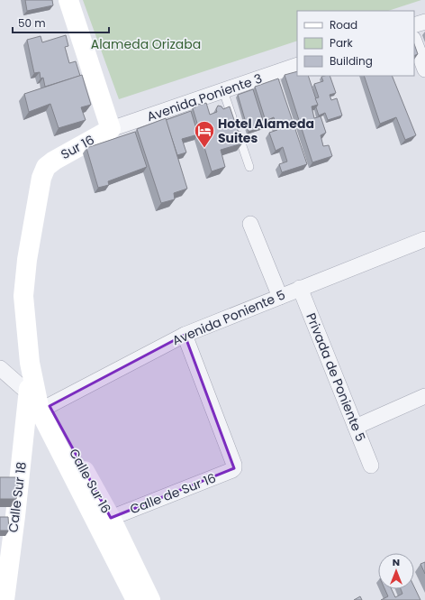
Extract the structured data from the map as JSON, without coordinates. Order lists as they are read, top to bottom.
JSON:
{
  "streets": {
    "main road": ["Sur 16", "Calle Sur 16", "Calle Sur 18"],
    "street": [
      "Avenida Poniente 3",
      "Avenida Poniente 5",
      "Privada de Poniente 5",
      "Calle de Sur 16"
    ]
  },
  "crossings": [
    ["Avenida Poniente 3", "Sur 16"],
    ["Sur 16", "Calle Sur 16"],
    ["Avenida Poniente 5", "Privada de Poniente 5"],
    ["Avenida Poniente 5", "Calle Sur 16"],
    ["Avenida Poniente 5", "Calle de Sur 16"],
    ["Calle Sur 16", "Calle de Sur 16"],
    ["Calle Sur 16", "Calle Sur 18"]
  ],
  "parks": ["Alameda Orizaba"],
  "places": {
    "hotel": ["Hotel Alameda Suites"]
  },
  "legend": ["Road", "Park", "Building"],
  "scale_bar": "50 m",
  "north": "top"
}
